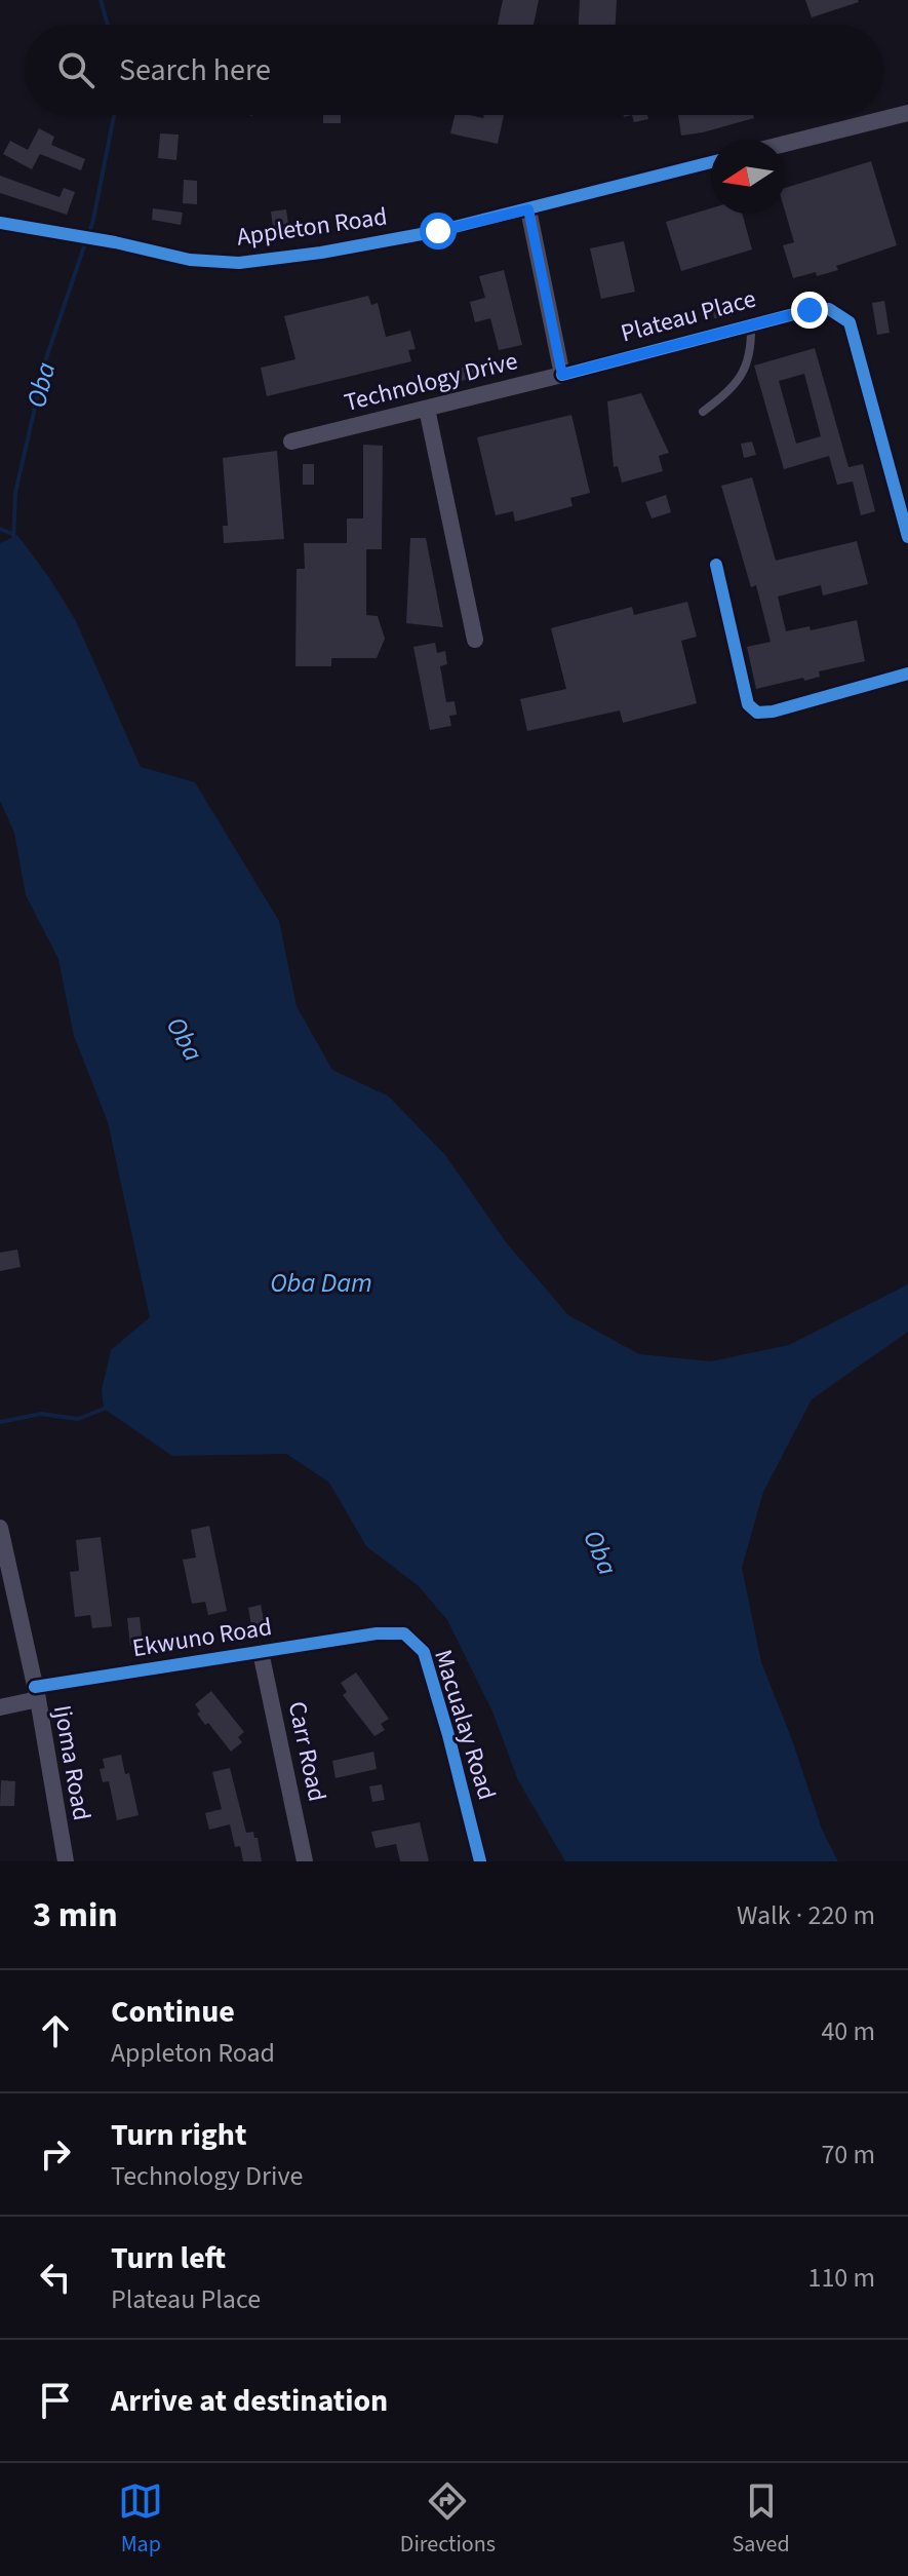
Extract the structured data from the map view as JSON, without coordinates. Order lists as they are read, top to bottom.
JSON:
{
  "streets": {
    "street": [
      "Appleton Road",
      "Plateau Place",
      "Technology Drive",
      "Ekwuno Road",
      "Macualay Road",
      "Carr Road",
      "Ijoma Road"
    ]
  },
  "crossings": [
    ["Plateau Place", "Technology Drive"],
    ["Ekwuno Road", "Macualay Road"],
    ["Ekwuno Road", "Carr Road"],
    ["Ekwuno Road", "Ijoma Road"]
  ],
  "water": ["Oba", "Oba Dam"],
  "north": "left",
  "page": {
    "search": "Search here",
    "heading": ["3 min", "Walk · 220 m"],
    "list": [
      ["Continue", "Appleton Road", "40 m"],
      ["Turn right", "Technology Drive", "70 m"],
      ["Turn left", "Plateau Place", "110 m"],
      "Arrive at destination"
    ],
    "nav": ["Map", "Directions", "Saved"]
  }
}
